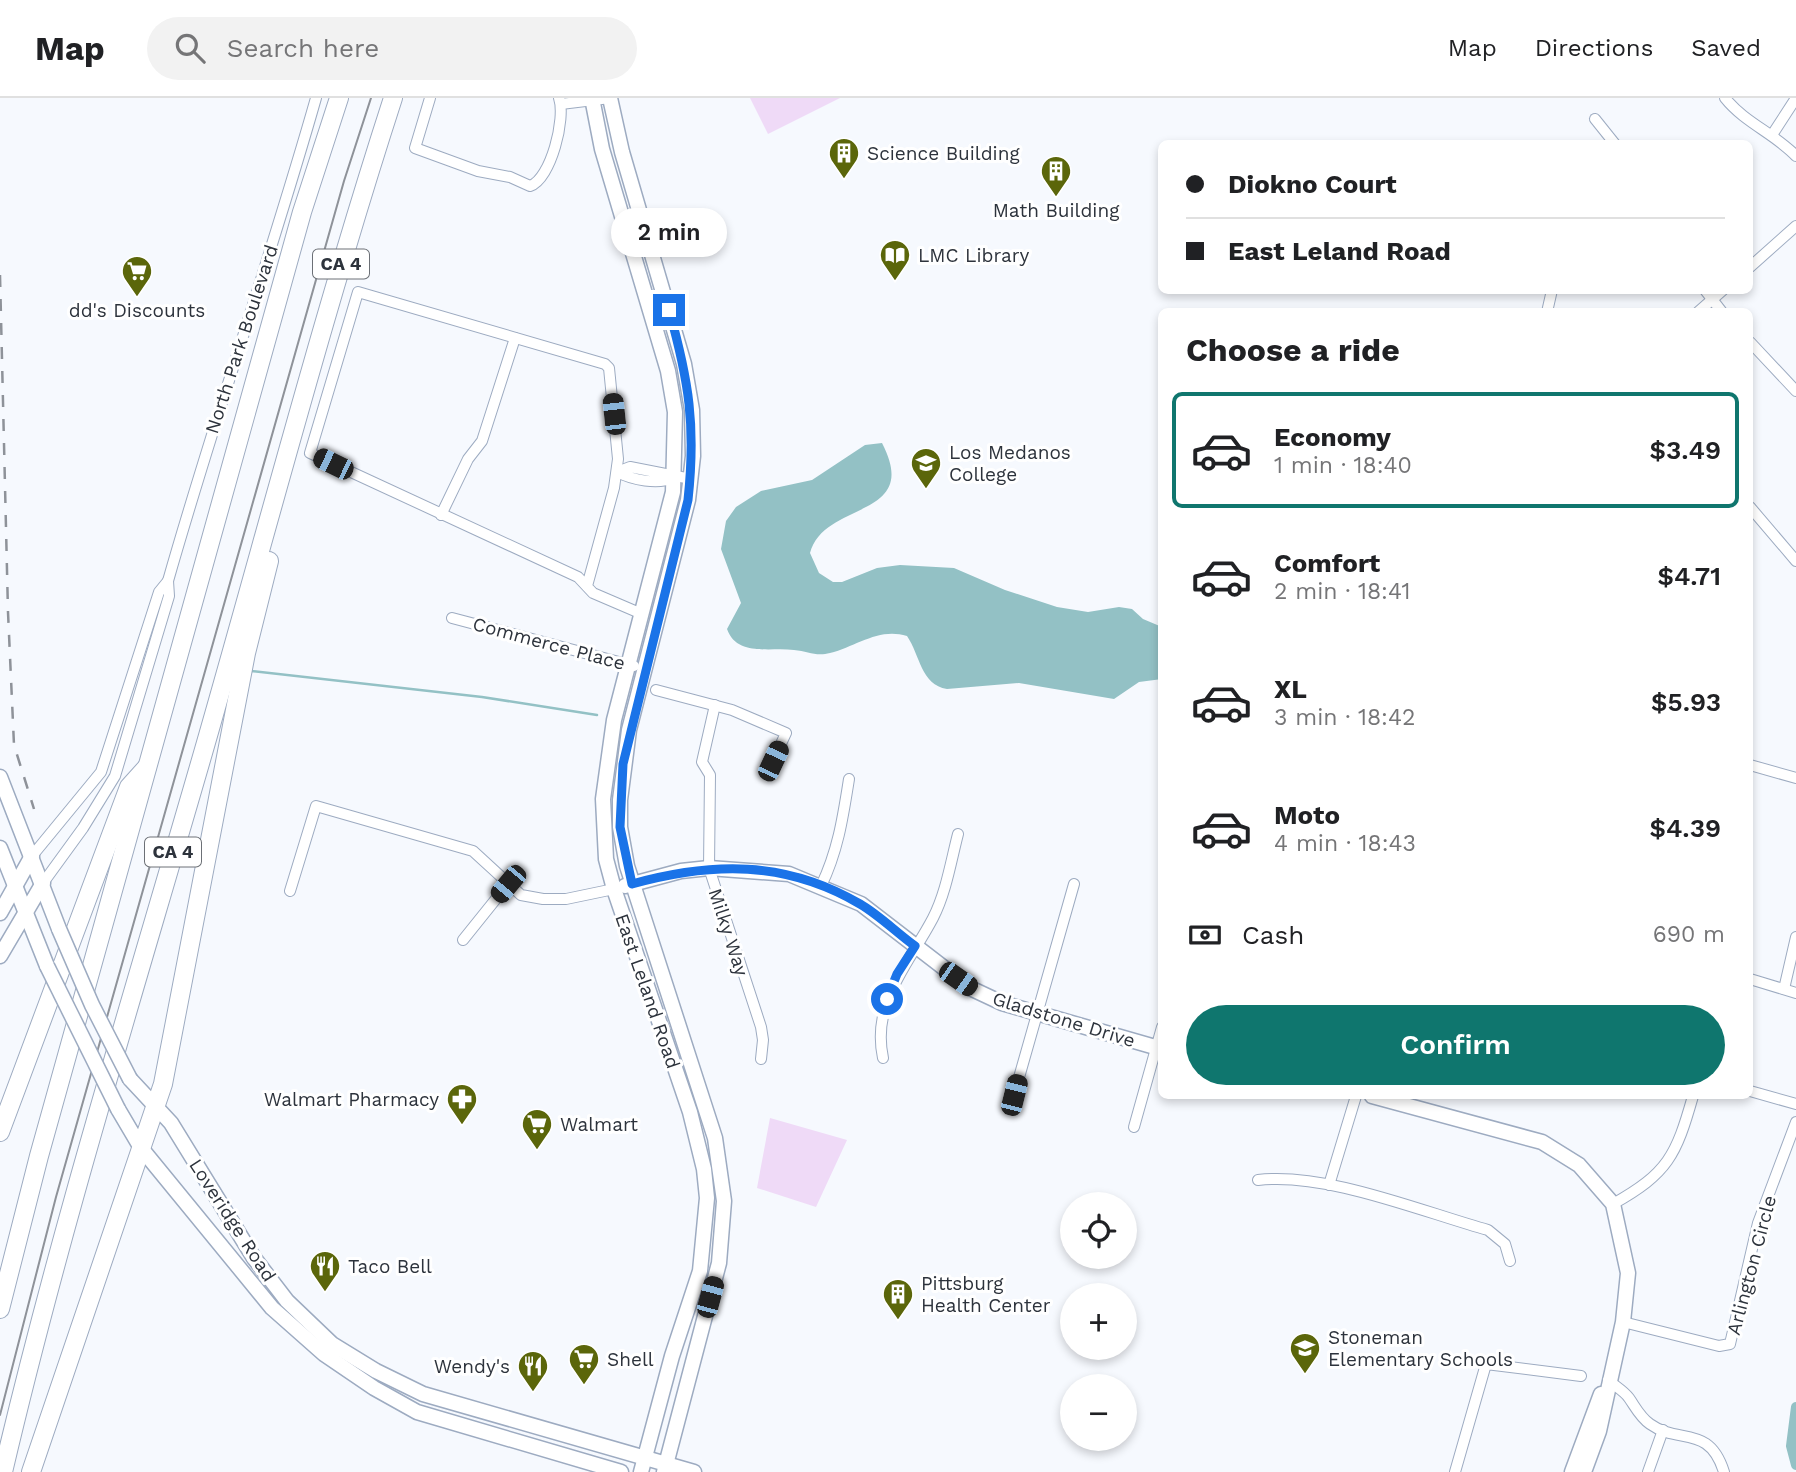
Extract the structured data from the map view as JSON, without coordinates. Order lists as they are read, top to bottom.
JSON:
{
  "streets": {
    "highway": ["CA 4"],
    "main road": ["East Leland Road", "Gladstone Drive", "Loveridge Road"],
    "street": [
      "North Park Boulevard",
      "Commerce Place",
      "Milky Way",
      "Arlington Circle"
    ]
  },
  "crossings": [
    ["North Park Boulevard", "Loveridge Road"],
    ["Commerce Place", "East Leland Road"],
    ["Milky Way", "Gladstone Drive"],
    ["East Leland Road", "Gladstone Drive"],
    ["East Leland Road", "Loveridge Road"]
  ],
  "places": {
    "building": ["Science Building", "Math Building", "Pittsburg Health Center"],
    "library": ["LMC Library"],
    "supermarket": ["dd's Discounts", "Walmart", "Shell"],
    "school or university": ["Los Medanos College", "Stoneman Elementary Schools"],
    "pharmacy": ["Walmart Pharmacy"],
    "restaurant": ["Taco Bell", "Wendy's"]
  },
  "page": {
    "header": "Map",
    "search": "Search here",
    "nav": ["Map", "Directions", "Saved"],
    "banner": ["Diokno Court", "East Leland Road"],
    "bubble": "2 min",
    "heading": "Choose a ride",
    "list": [
      {
        "name": "Economy",
        "note": "1 min · 18:40",
        "value": "$3.49"
      },
      {
        "name": "Comfort",
        "note": "2 min · 18:41",
        "value": "$4.71"
      },
      {
        "name": "XL",
        "note": "3 min · 18:42",
        "value": "$5.93"
      },
      {
        "name": "Moto",
        "note": "4 min · 18:43",
        "value": "$4.39"
      }
    ],
    "pay": ["Cash", "690 m"],
    "buttons": "Confirm",
    "map_buttons": ["+", "−"]
  }
}
